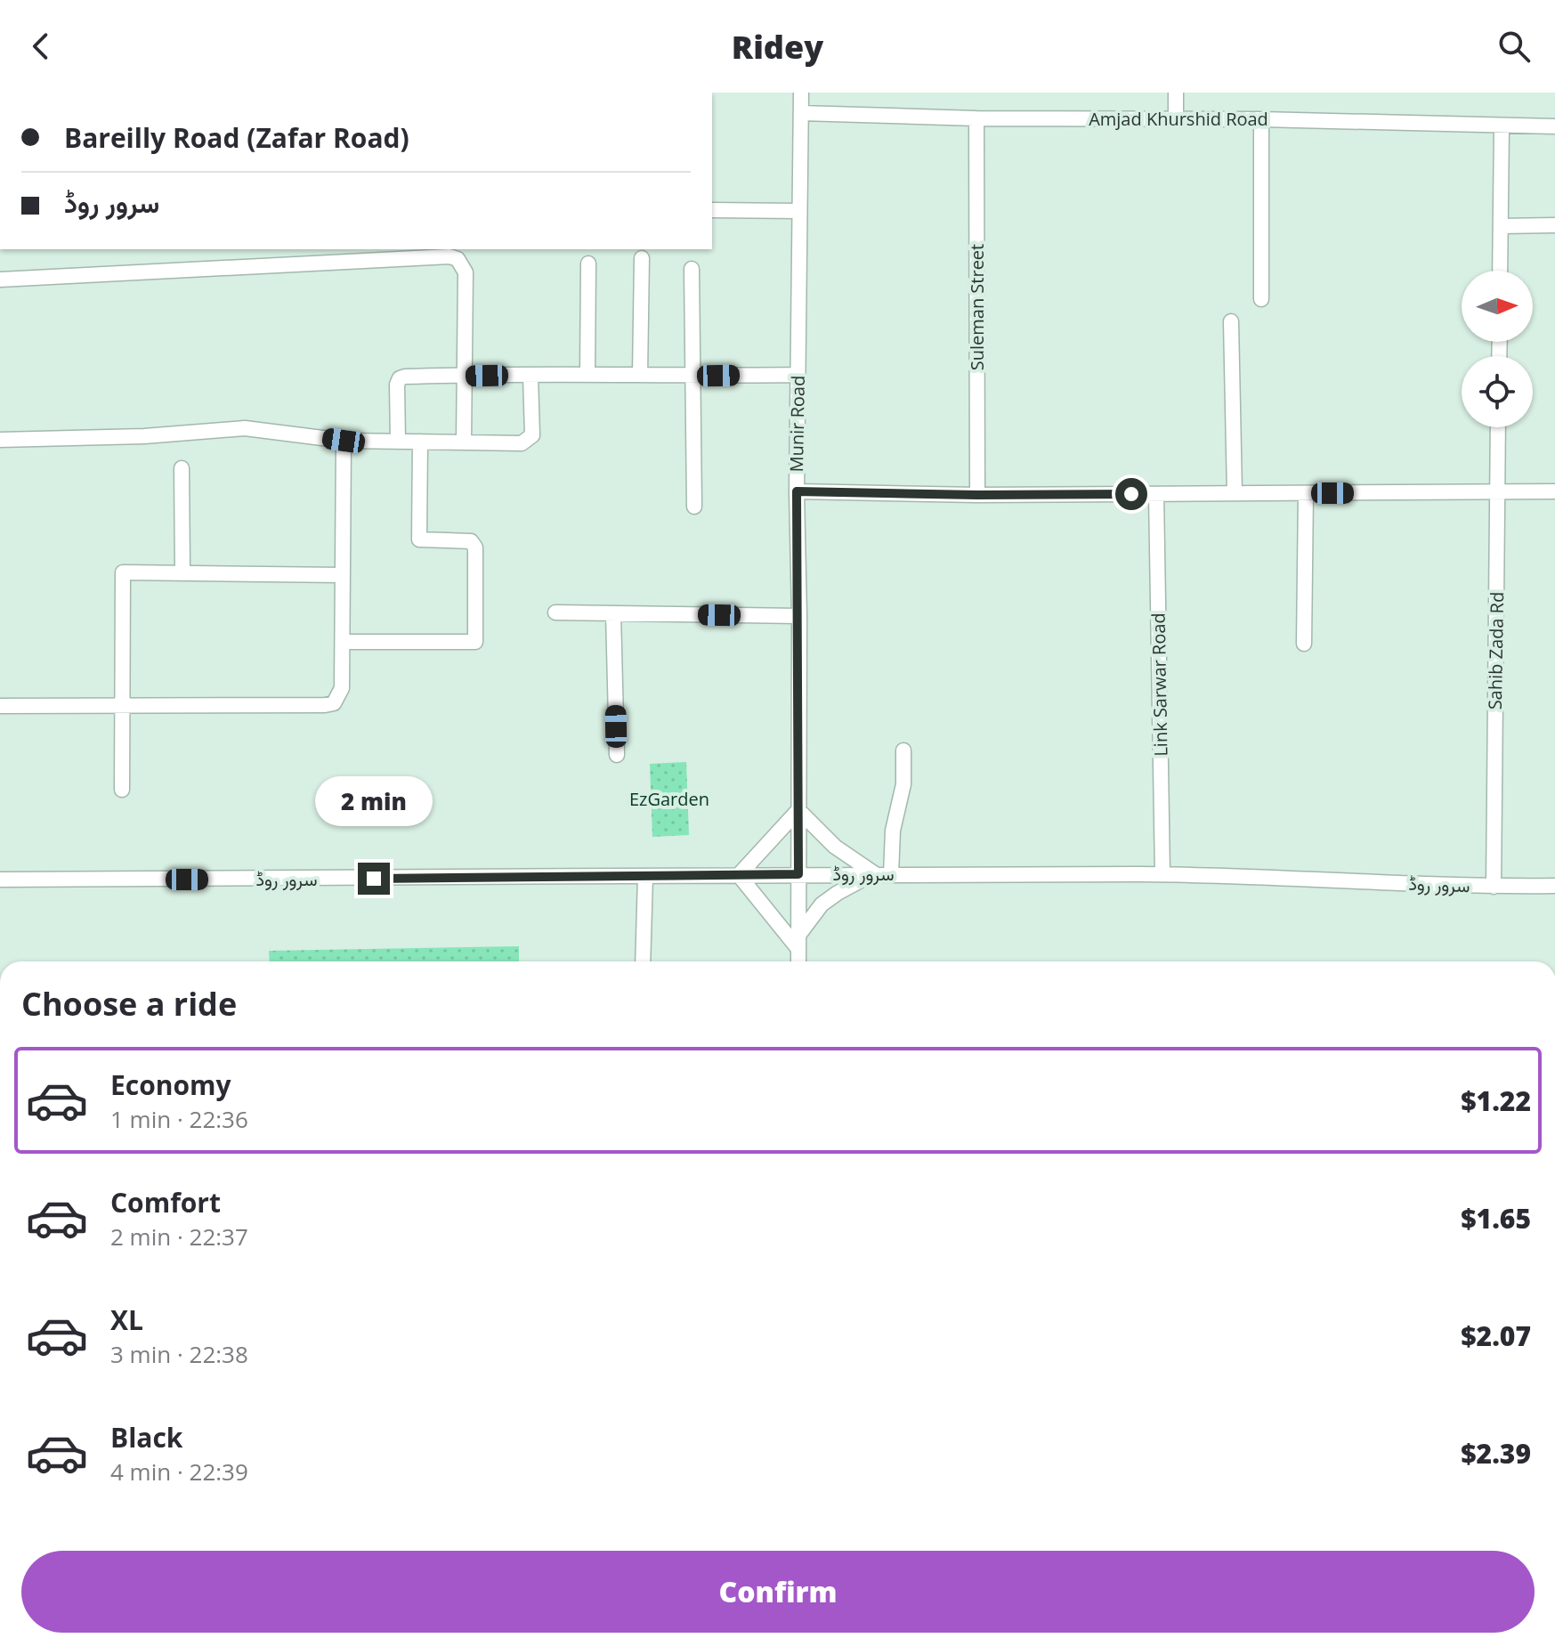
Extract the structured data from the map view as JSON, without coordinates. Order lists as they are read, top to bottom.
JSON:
{
  "streets": {
    "street": [
      "Amjad Khurshid Road",
      "Suleman Street",
      "Munir Road",
      "Sahib Zada Rd",
      "Link Sarwar Road",
      "سرور روڈ"
    ]
  },
  "crossings": [
    ["Amjad Khurshid Road", "Suleman Street"],
    ["Amjad Khurshid Road", "Munir Road"],
    ["Munir Road", "سرور روڈ"],
    ["Sahib Zada Rd", "سرور روڈ"],
    ["Link Sarwar Road", "سرور روڈ"]
  ],
  "parks": ["EzGarden"],
  "north": "right",
  "page": {
    "header": "Ridey",
    "banner": ["Bareilly Road (Zafar Road)", "سرور روڈ"],
    "bubble": "2 min",
    "heading": "Choose a ride",
    "list": [
      {
        "name": "Economy",
        "note": "1 min · 22:36",
        "value": "$1.22"
      },
      {
        "name": "Comfort",
        "note": "2 min · 22:37",
        "value": "$1.65"
      },
      {
        "name": "XL",
        "note": "3 min · 22:38",
        "value": "$2.07"
      },
      {
        "name": "Black",
        "note": "4 min · 22:39",
        "value": "$2.39"
      }
    ],
    "buttons": "Confirm"
  }
}
